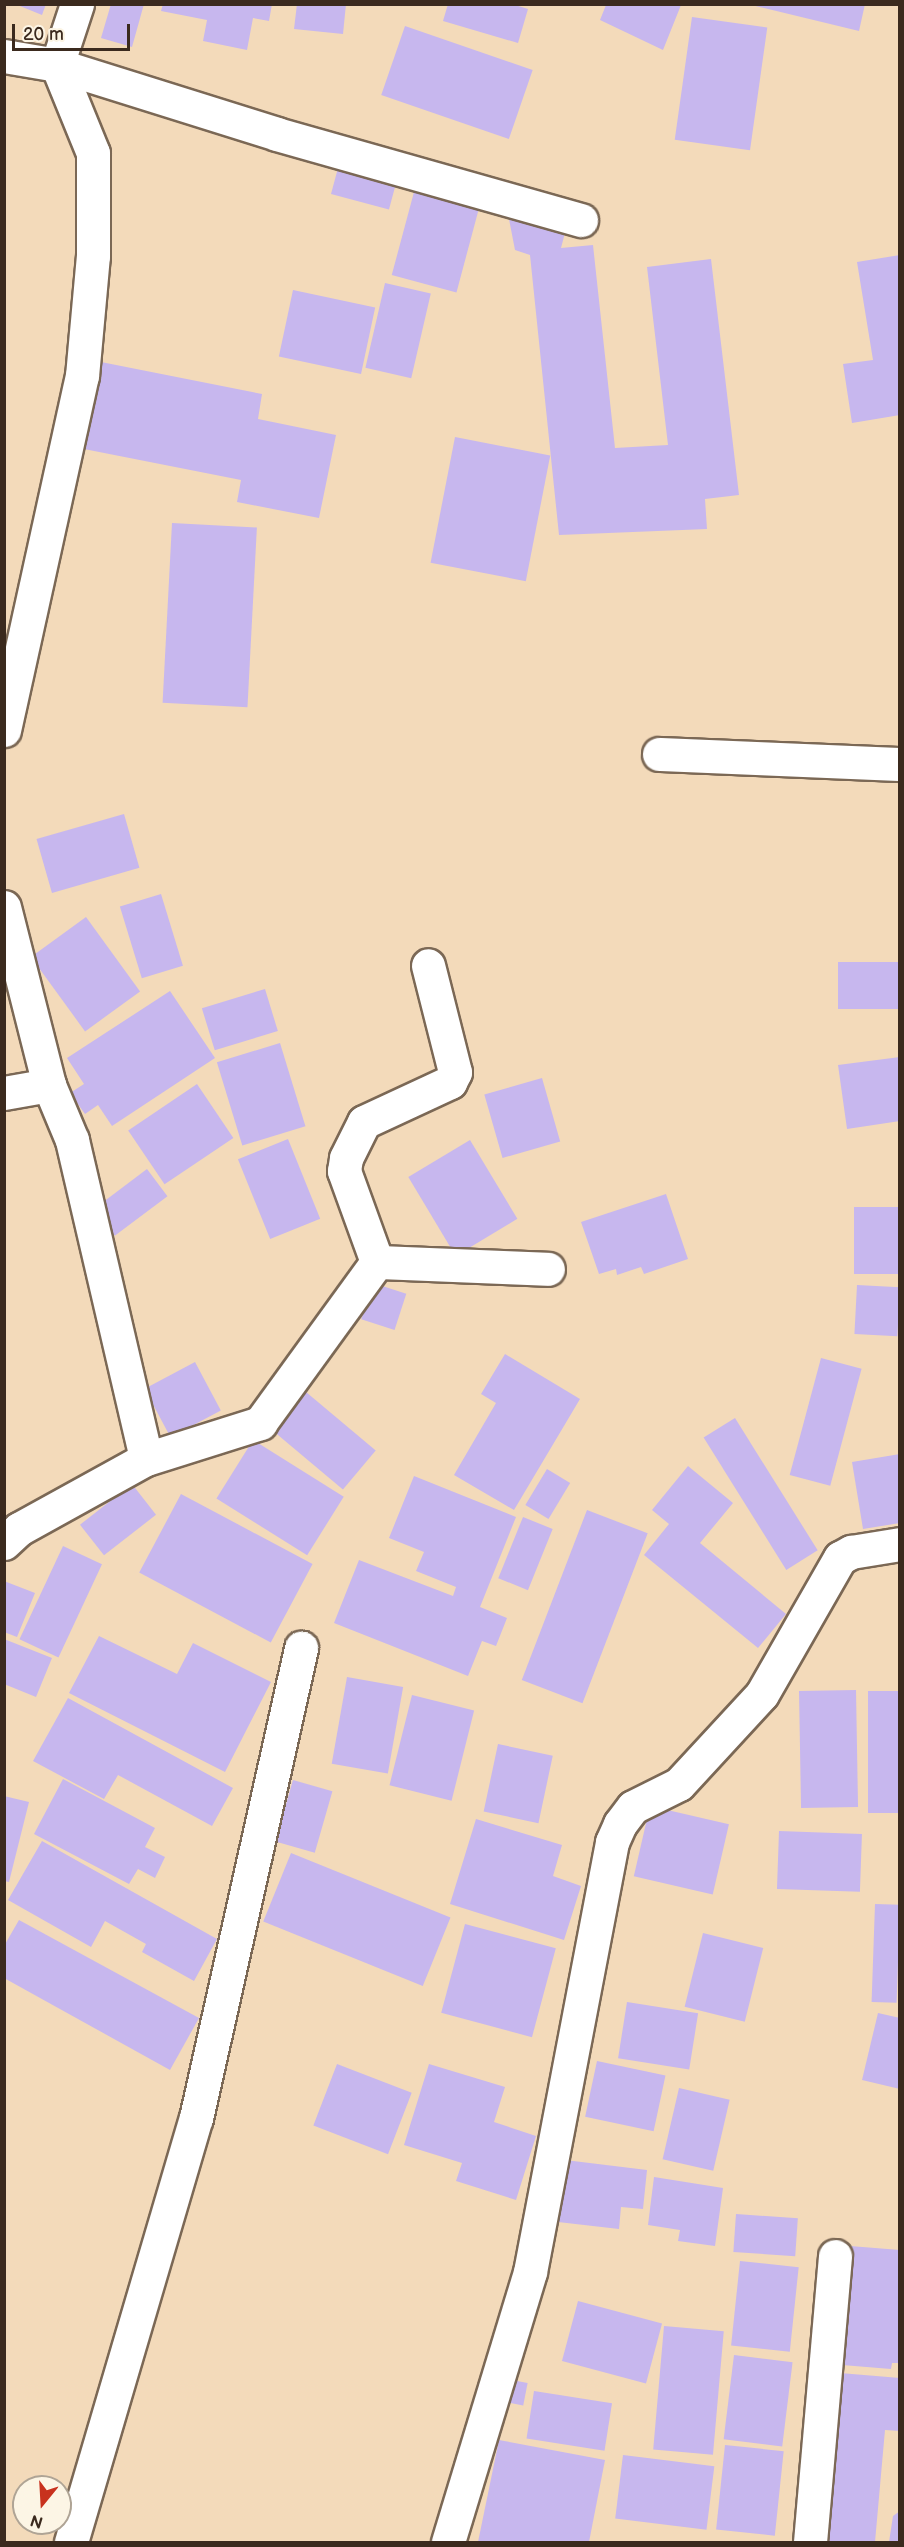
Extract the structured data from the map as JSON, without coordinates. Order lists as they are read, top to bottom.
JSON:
{
  "scale_bar": "20 m",
  "north": "bottom"
}
